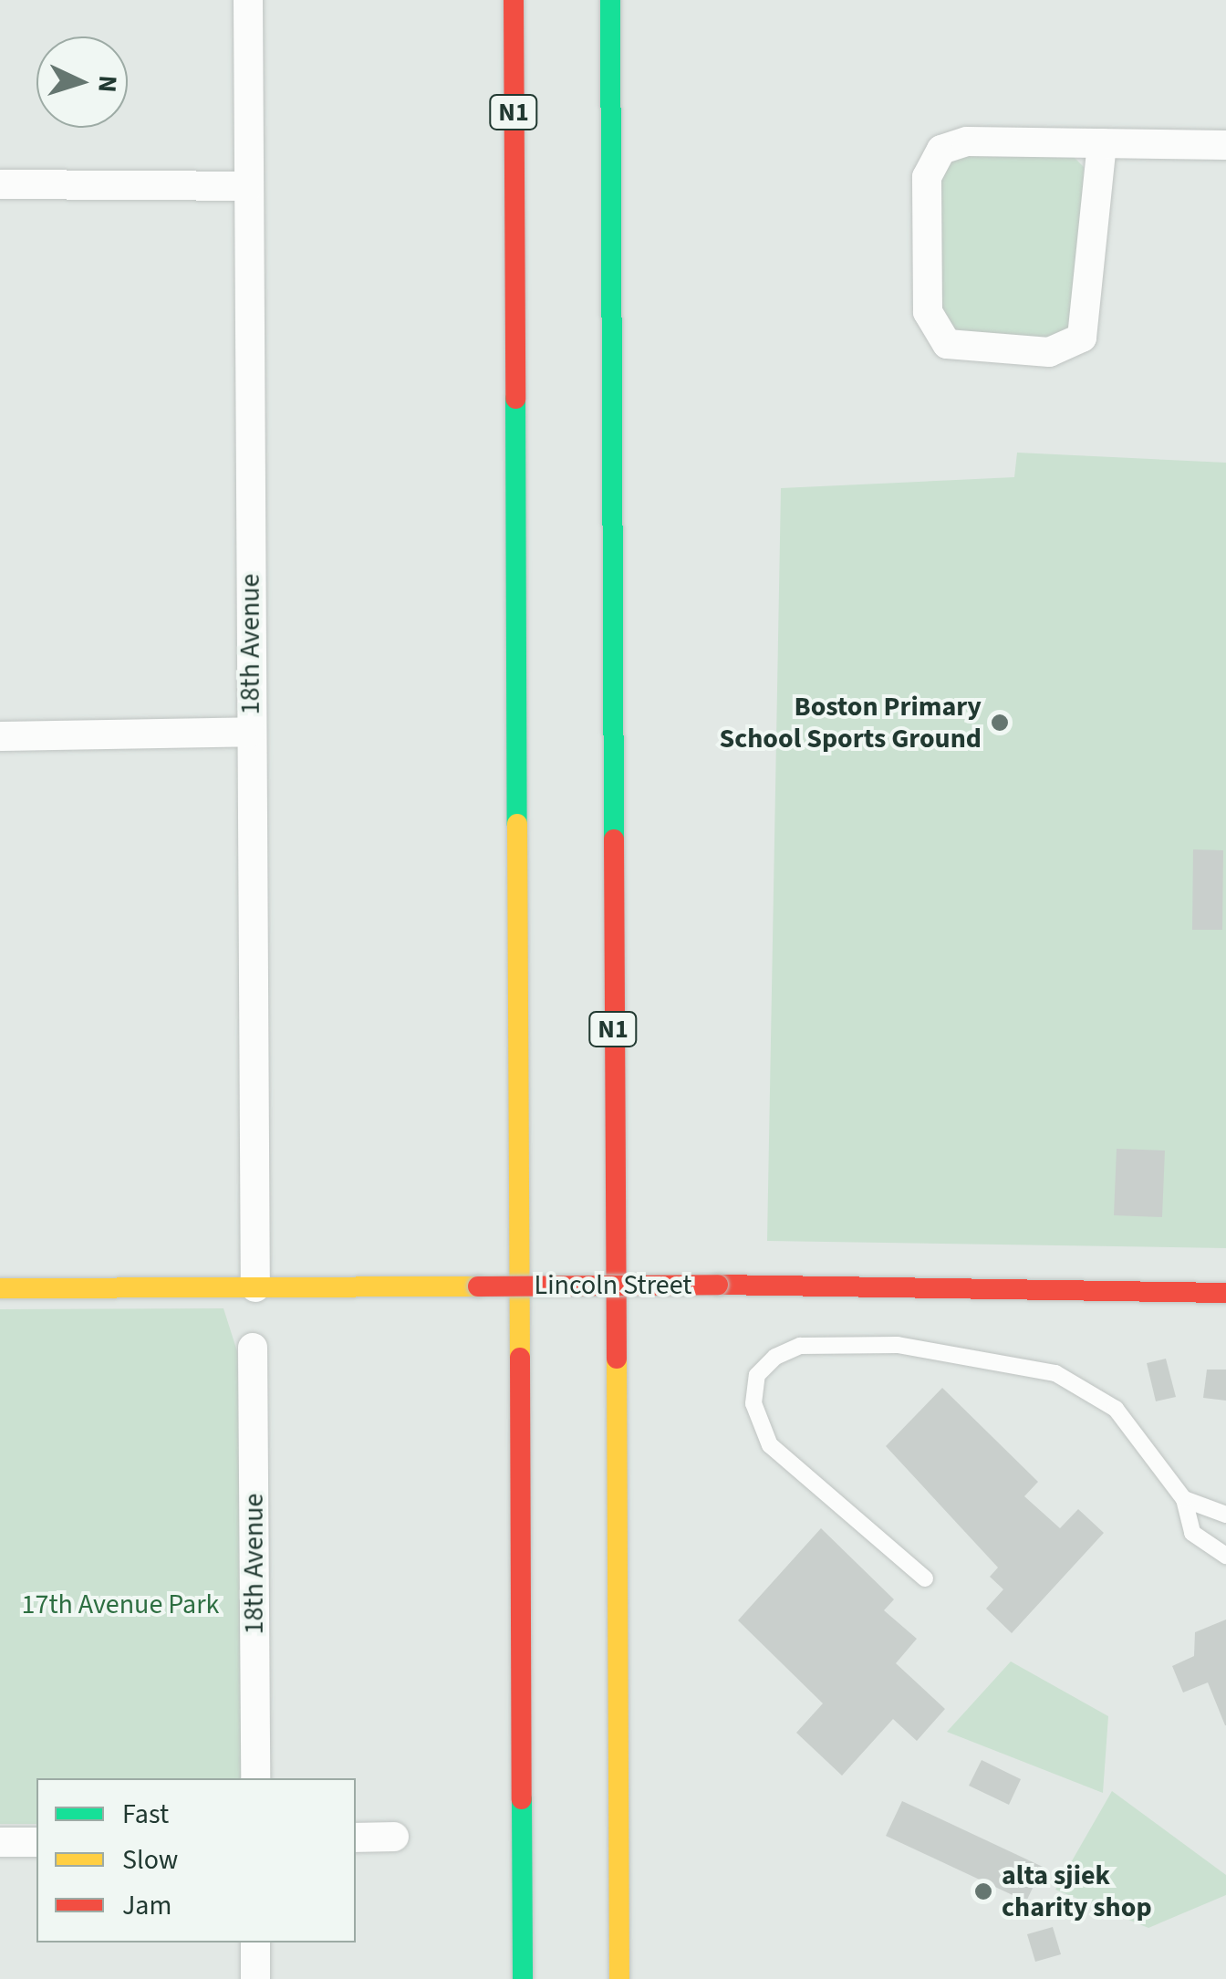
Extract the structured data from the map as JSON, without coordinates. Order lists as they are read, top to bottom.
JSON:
{
  "streets": {
    "main road": ["N1", "Lincoln Street"],
    "street": ["18th Avenue"]
  },
  "crossings": [
    ["18th Avenue", "Lincoln Street"]
  ],
  "parks": ["17th Avenue Park"],
  "places": ["Boston Primary School Sports Ground", "alta sjiek charity shop"],
  "legend": ["Fast", "Slow", "Jam"],
  "north": "right"
}
